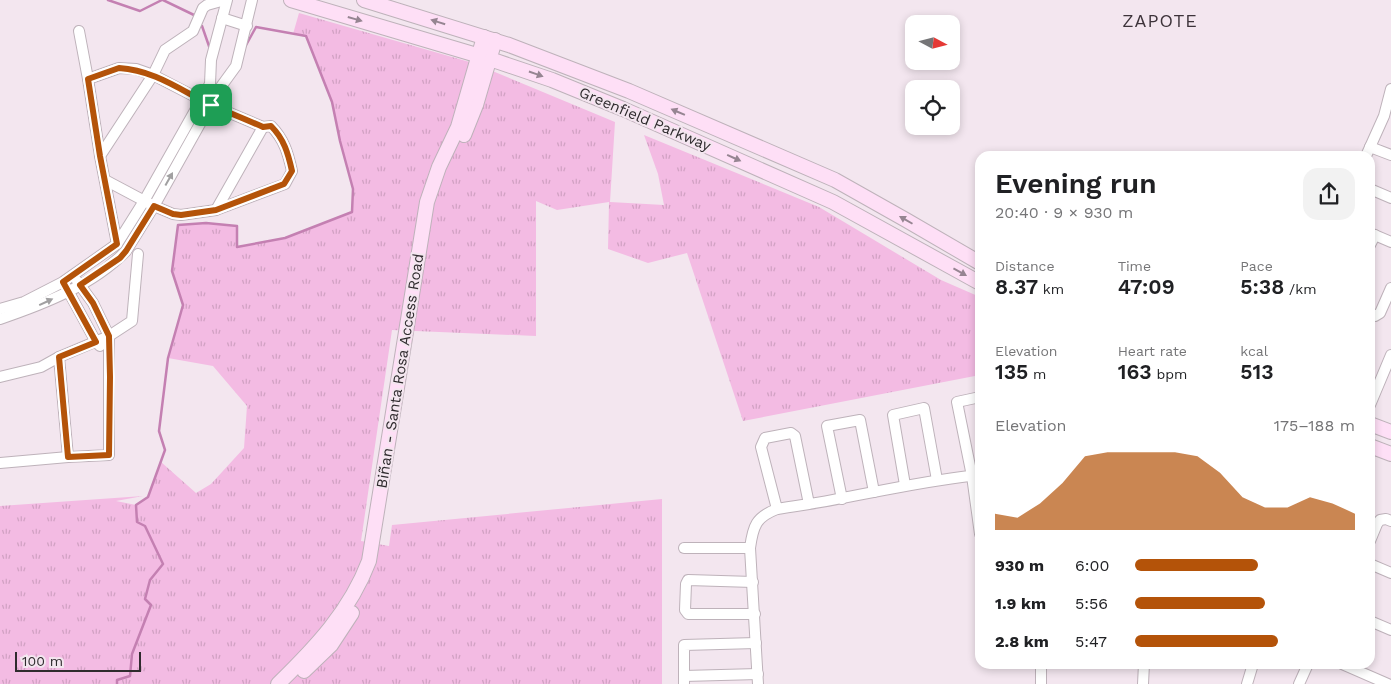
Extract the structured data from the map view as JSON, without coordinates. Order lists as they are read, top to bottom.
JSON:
{
  "streets": {
    "main road": ["Greenfield Parkway", "Biñan - Santa Rosa Access Road"]
  },
  "crossings": [
    ["Greenfield Parkway", "Biñan - Santa Rosa Access Road"]
  ],
  "districts": ["ZAPOTE"],
  "scale_bar": "100 m",
  "north": "right",
  "page": {
    "heading": ["Evening run", "20:40 · 9 × 930 m"],
    "stats": [
      ["Distance", "8.37 km"],
      ["Time", "47:09"],
      ["Pace", "5:38 /km"],
      ["Elevation", "135 m"],
      ["Heart rate", "163 bpm"],
      ["kcal", "513"]
    ],
    "chart": ["Elevation", "175–188 m"],
    "list": [
      {
        "name": "930 m",
        "note": "6:00"
      },
      {
        "name": "1.9 km",
        "note": "5:56"
      },
      {
        "name": "2.8 km",
        "note": "5:47"
      }
    ],
    "scale": "100 m"
  }
}
